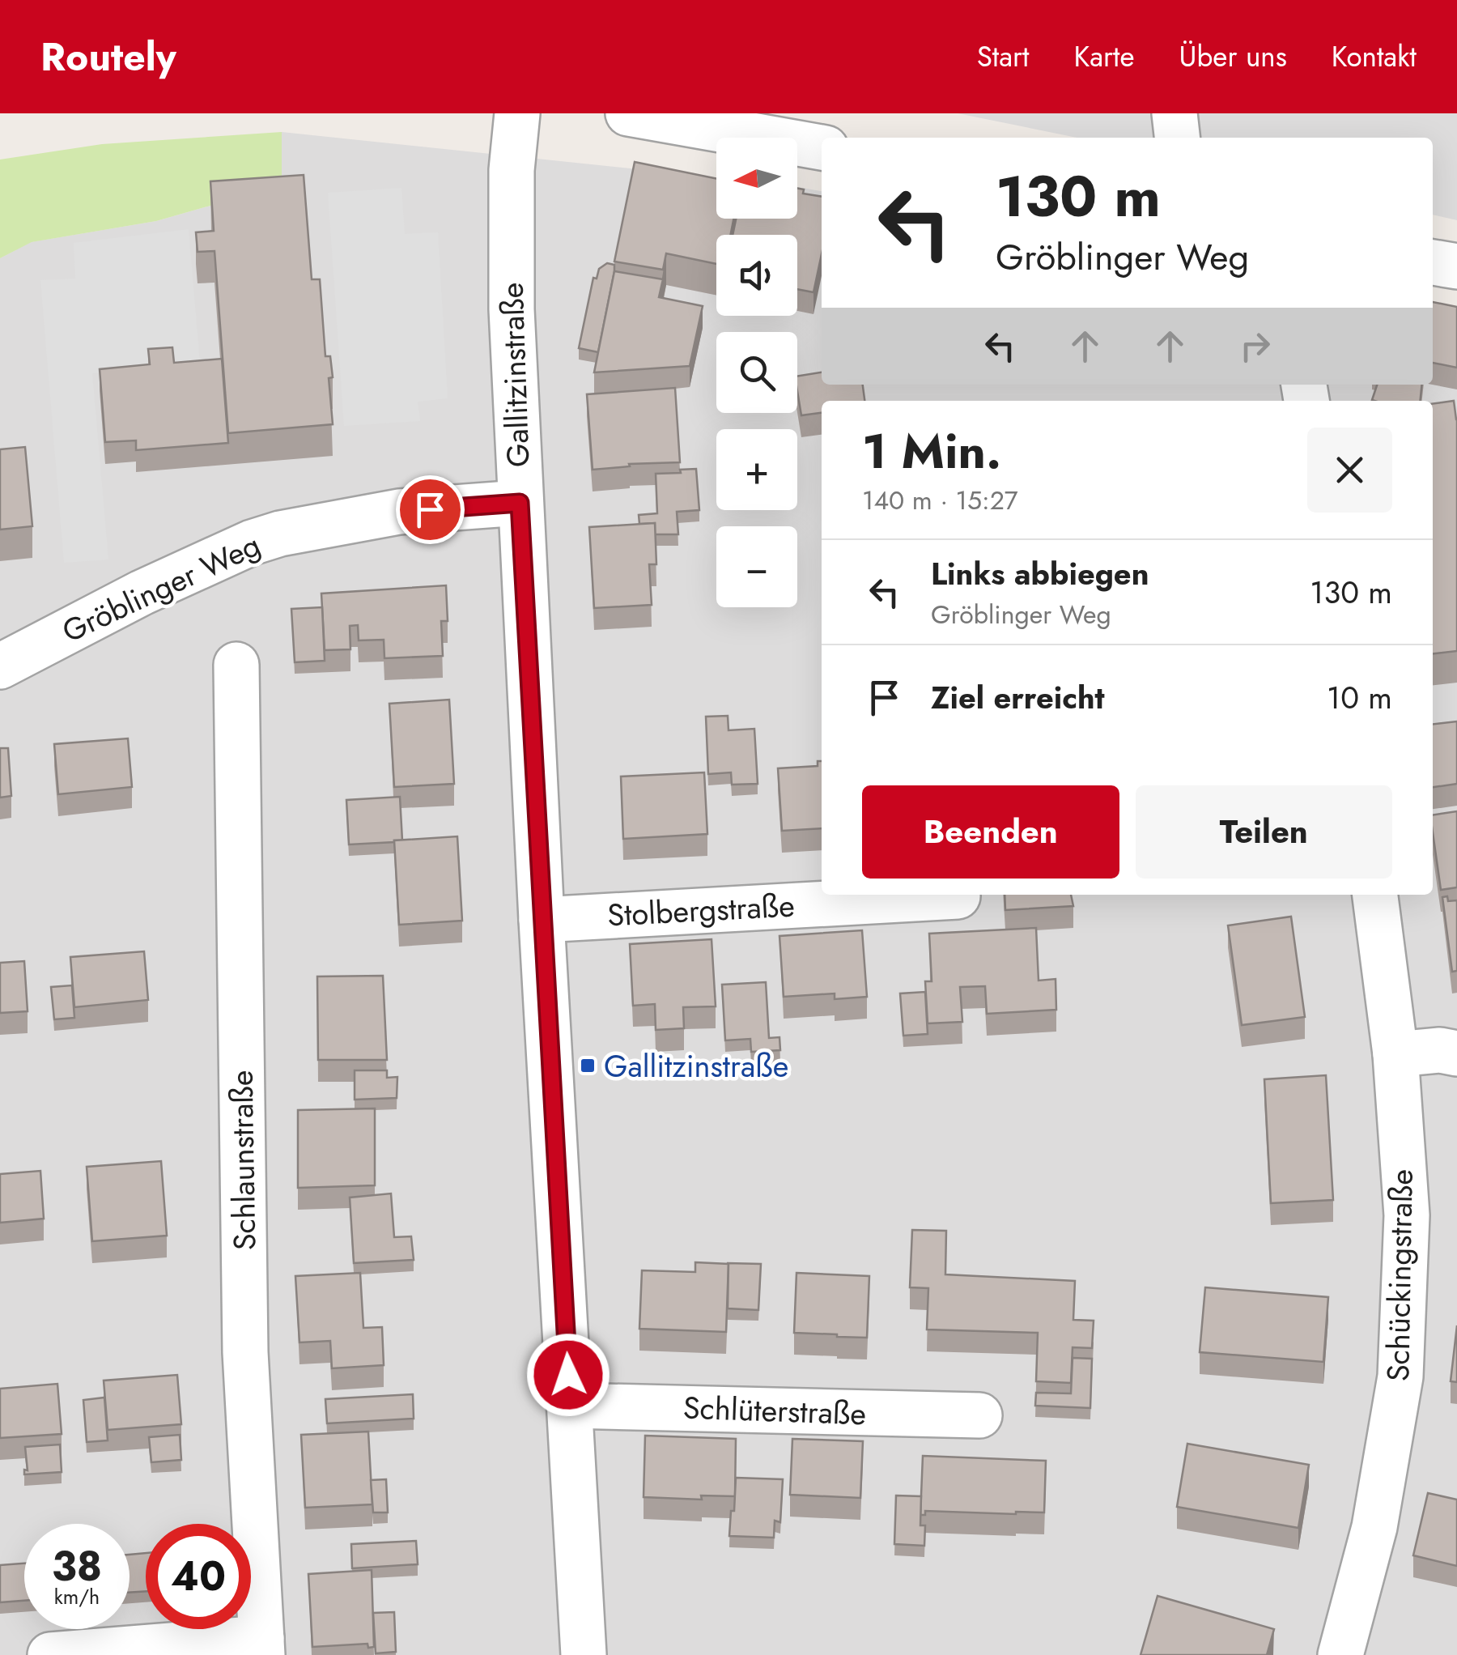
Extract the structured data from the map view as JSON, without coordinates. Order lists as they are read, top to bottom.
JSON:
{
  "streets": {
    "street": [
      "Gallitzinstraße",
      "Gröblinger Weg",
      "Stolbergstraße",
      "Schlaunstraße",
      "Schückingstraße",
      "Schlüterstraße"
    ]
  },
  "crossings": [
    ["Gallitzinstraße", "Gröblinger Weg"],
    ["Gallitzinstraße", "Stolbergstraße"],
    ["Gallitzinstraße", "Schlüterstraße"]
  ],
  "places": {
    "transit": ["Gallitzinstraße"]
  },
  "north": "left",
  "page": {
    "header": "Routely",
    "nav": [
      "Start",
      "Karte",
      "Über uns",
      "Kontakt"
    ],
    "map_buttons": ["+", "−"],
    "turn": ["130 m", "Gröblinger Weg"],
    "heading": ["1 Min.", "140 m · 15:27"],
    "list": [
      {
        "name": "Links abbiegen",
        "note": "Gröblinger Weg",
        "value": "130 m"
      },
      {
        "name": "Ziel erreicht",
        "value": "10 m"
      }
    ],
    "buttons": ["Beenden", "Teilen"],
    "speed": "38 km/h",
    "limit": "40"
  }
}
